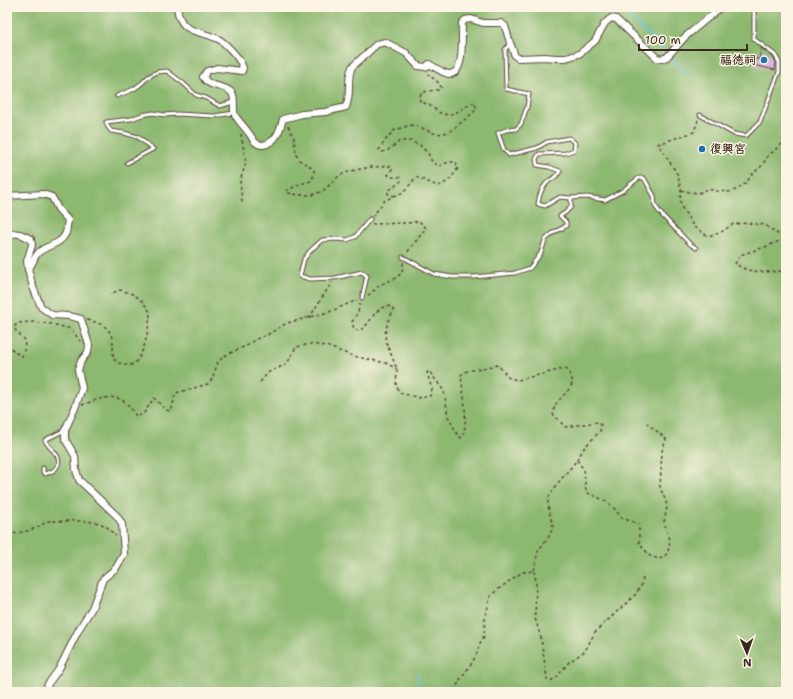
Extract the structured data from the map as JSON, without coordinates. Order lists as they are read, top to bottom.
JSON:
{
  "places": ["福德祠", "復興宮"],
  "scale_bar": "100 m",
  "north": "bottom"
}
